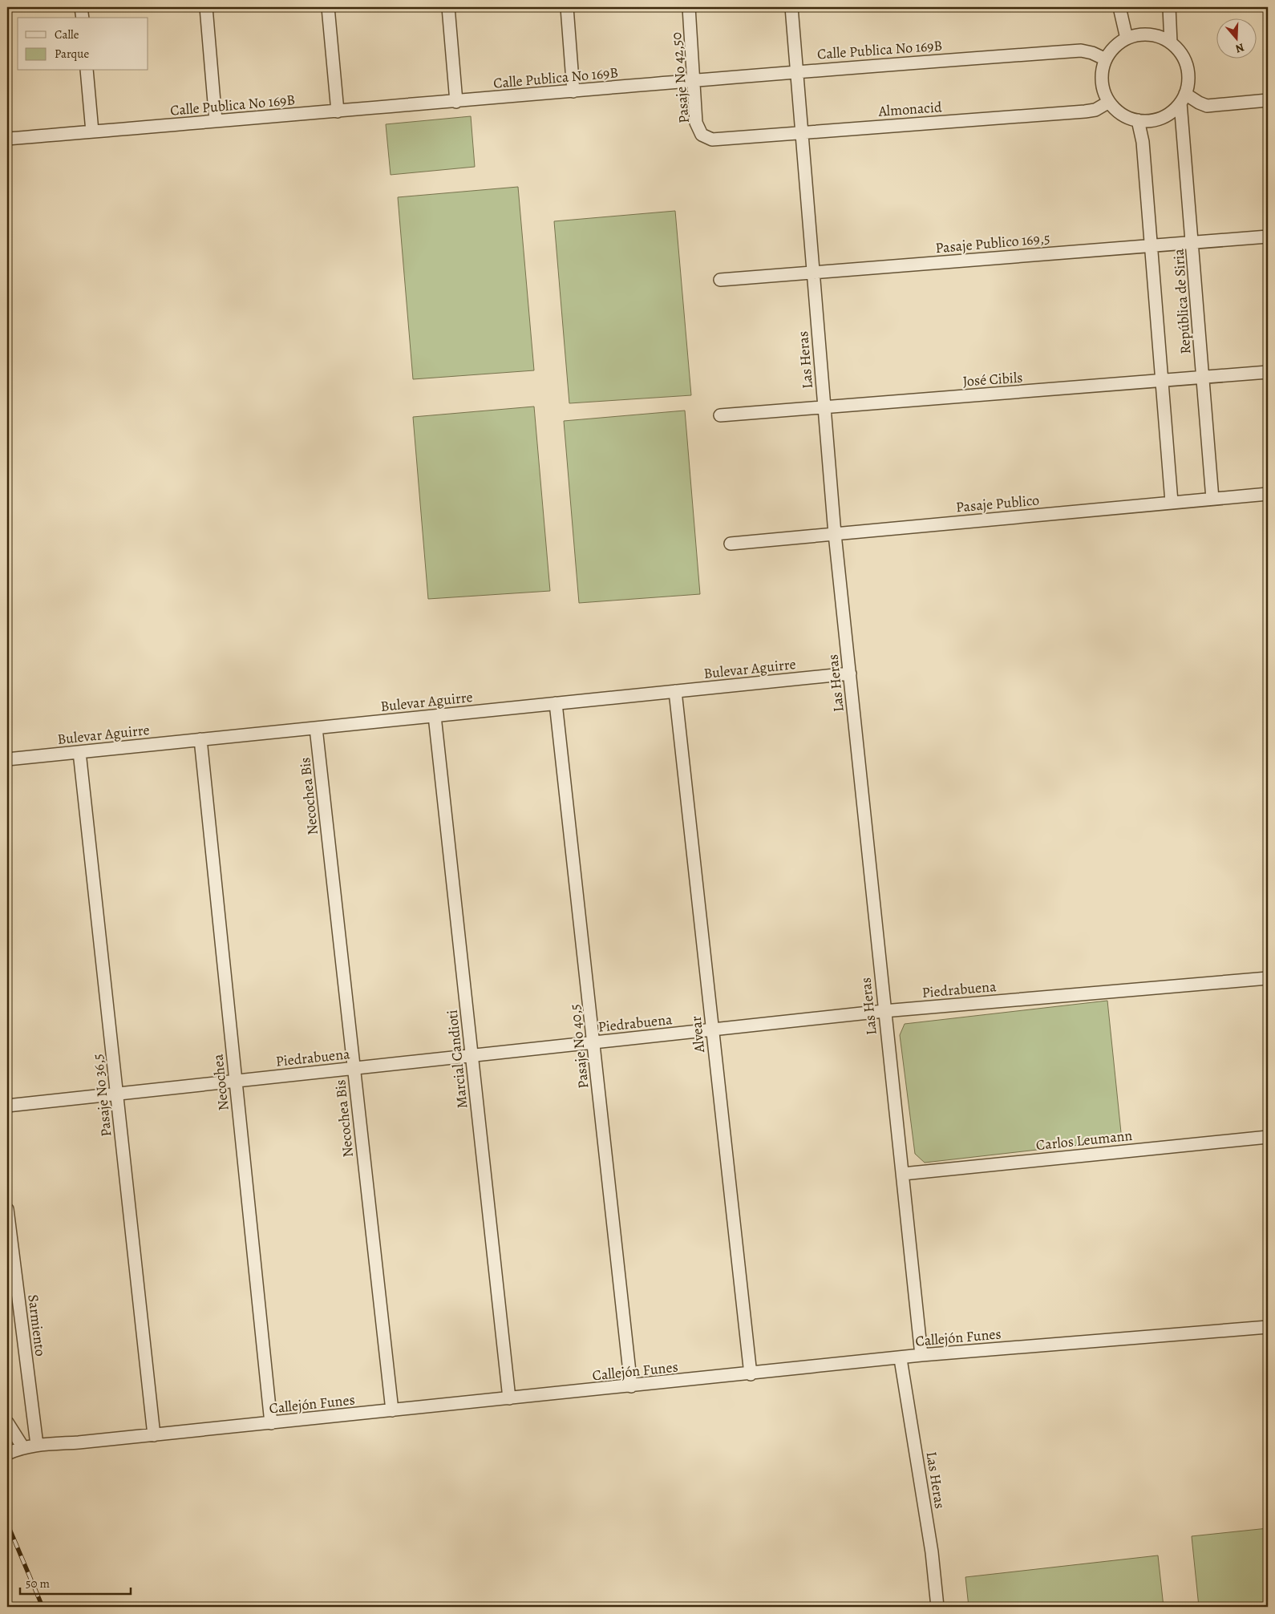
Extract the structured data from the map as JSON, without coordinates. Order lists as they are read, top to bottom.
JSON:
{
  "streets": {
    "street": [
      "Calle Publica No 169B",
      "Pasaje No 42,50",
      "Almonacid",
      "Pasaje Publico 169,5",
      "República de Siria",
      "Las Heras",
      "José Cibils",
      "Pasaje Publico",
      "Bulevar Aguirre",
      "Necochea Bis",
      "Piedrabuena",
      "Alvear",
      "Pasaje No 40,5",
      "Marcial Candioti",
      "Necochea",
      "Pasaje No 36,5",
      "Carlos Leumann",
      "Sarmiento",
      "Callejón Funes"
    ]
  },
  "crossings": [
    ["Calle Publica No 169B", "Pasaje No 42,50"],
    ["Calle Publica No 169B", "Almonacid"],
    ["Calle Publica No 169B", "República de Siria"],
    ["Calle Publica No 169B", "Las Heras"],
    ["Pasaje No 42,50", "Almonacid"],
    ["Almonacid", "República de Siria"],
    ["Almonacid", "Las Heras"],
    ["Pasaje Publico 169,5", "República de Siria"],
    ["Pasaje Publico 169,5", "Las Heras"],
    ["República de Siria", "José Cibils"],
    ["República de Siria", "Pasaje Publico"],
    ["Las Heras", "José Cibils"],
    ["Las Heras", "Pasaje Publico"],
    ["Las Heras", "Bulevar Aguirre"],
    ["Las Heras", "Piedrabuena"],
    ["Las Heras", "Carlos Leumann"],
    ["Las Heras", "Callejón Funes"],
    ["Bulevar Aguirre", "Necochea Bis"],
    ["Bulevar Aguirre", "Alvear"],
    ["Bulevar Aguirre", "Pasaje No 40,5"],
    ["Bulevar Aguirre", "Marcial Candioti"],
    ["Bulevar Aguirre", "Necochea"],
    ["Bulevar Aguirre", "Pasaje No 36,5"],
    ["Necochea Bis", "Piedrabuena"],
    ["Necochea Bis", "Callejón Funes"],
    ["Piedrabuena", "Alvear"],
    ["Piedrabuena", "Pasaje No 40,5"],
    ["Piedrabuena", "Marcial Candioti"],
    ["Piedrabuena", "Necochea"],
    ["Piedrabuena", "Pasaje No 36,5"],
    ["Alvear", "Callejón Funes"],
    ["Pasaje No 40,5", "Callejón Funes"],
    ["Marcial Candioti", "Callejón Funes"],
    ["Necochea", "Callejón Funes"],
    ["Pasaje No 36,5", "Callejón Funes"],
    ["Sarmiento", "Callejón Funes"]
  ],
  "legend": ["Calle", "Parque"],
  "scale_bar": "50 m",
  "north": "bottom"
}
